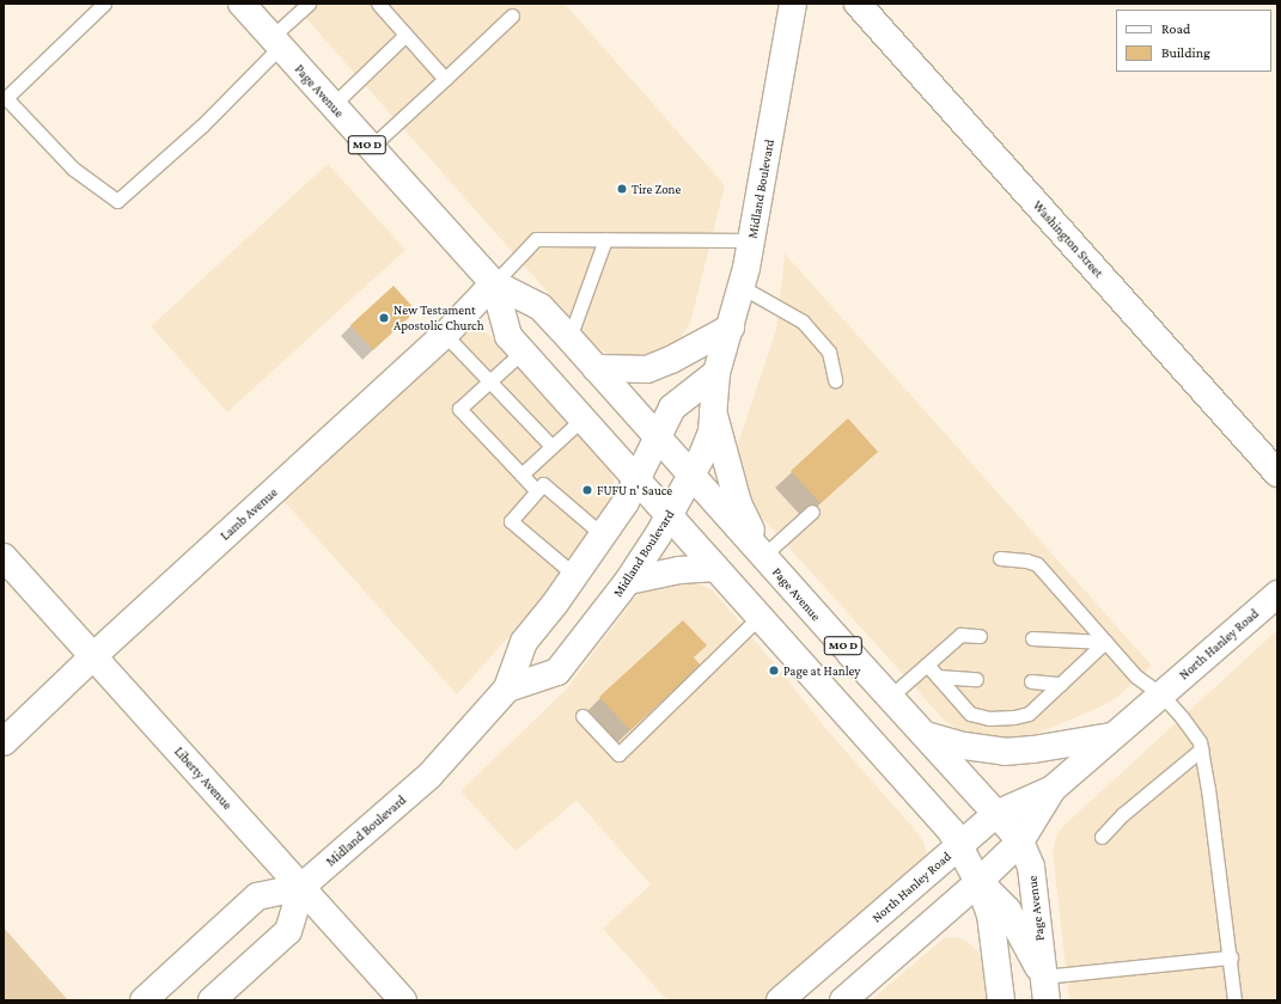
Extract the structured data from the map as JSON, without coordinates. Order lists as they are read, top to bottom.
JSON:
{
  "streets": {
    "main road": [
      "Page Avenue",
      "MO D",
      "Midland Boulevard",
      "Washington Street",
      "Lamb Avenue",
      "North Hanley Road",
      "Liberty Avenue"
    ]
  },
  "crossings": [
    ["Page Avenue", "Midland Boulevard"],
    ["Page Avenue", "Lamb Avenue"],
    ["Page Avenue", "North Hanley Road"],
    ["Midland Boulevard", "Liberty Avenue"],
    ["Lamb Avenue", "Liberty Avenue"]
  ],
  "places": [
    "Tire Zone",
    "New Testament Apostolic Church",
    "FUFU n' Sauce",
    "Page at Hanley"
  ],
  "legend": ["Road", "Building"]
}
